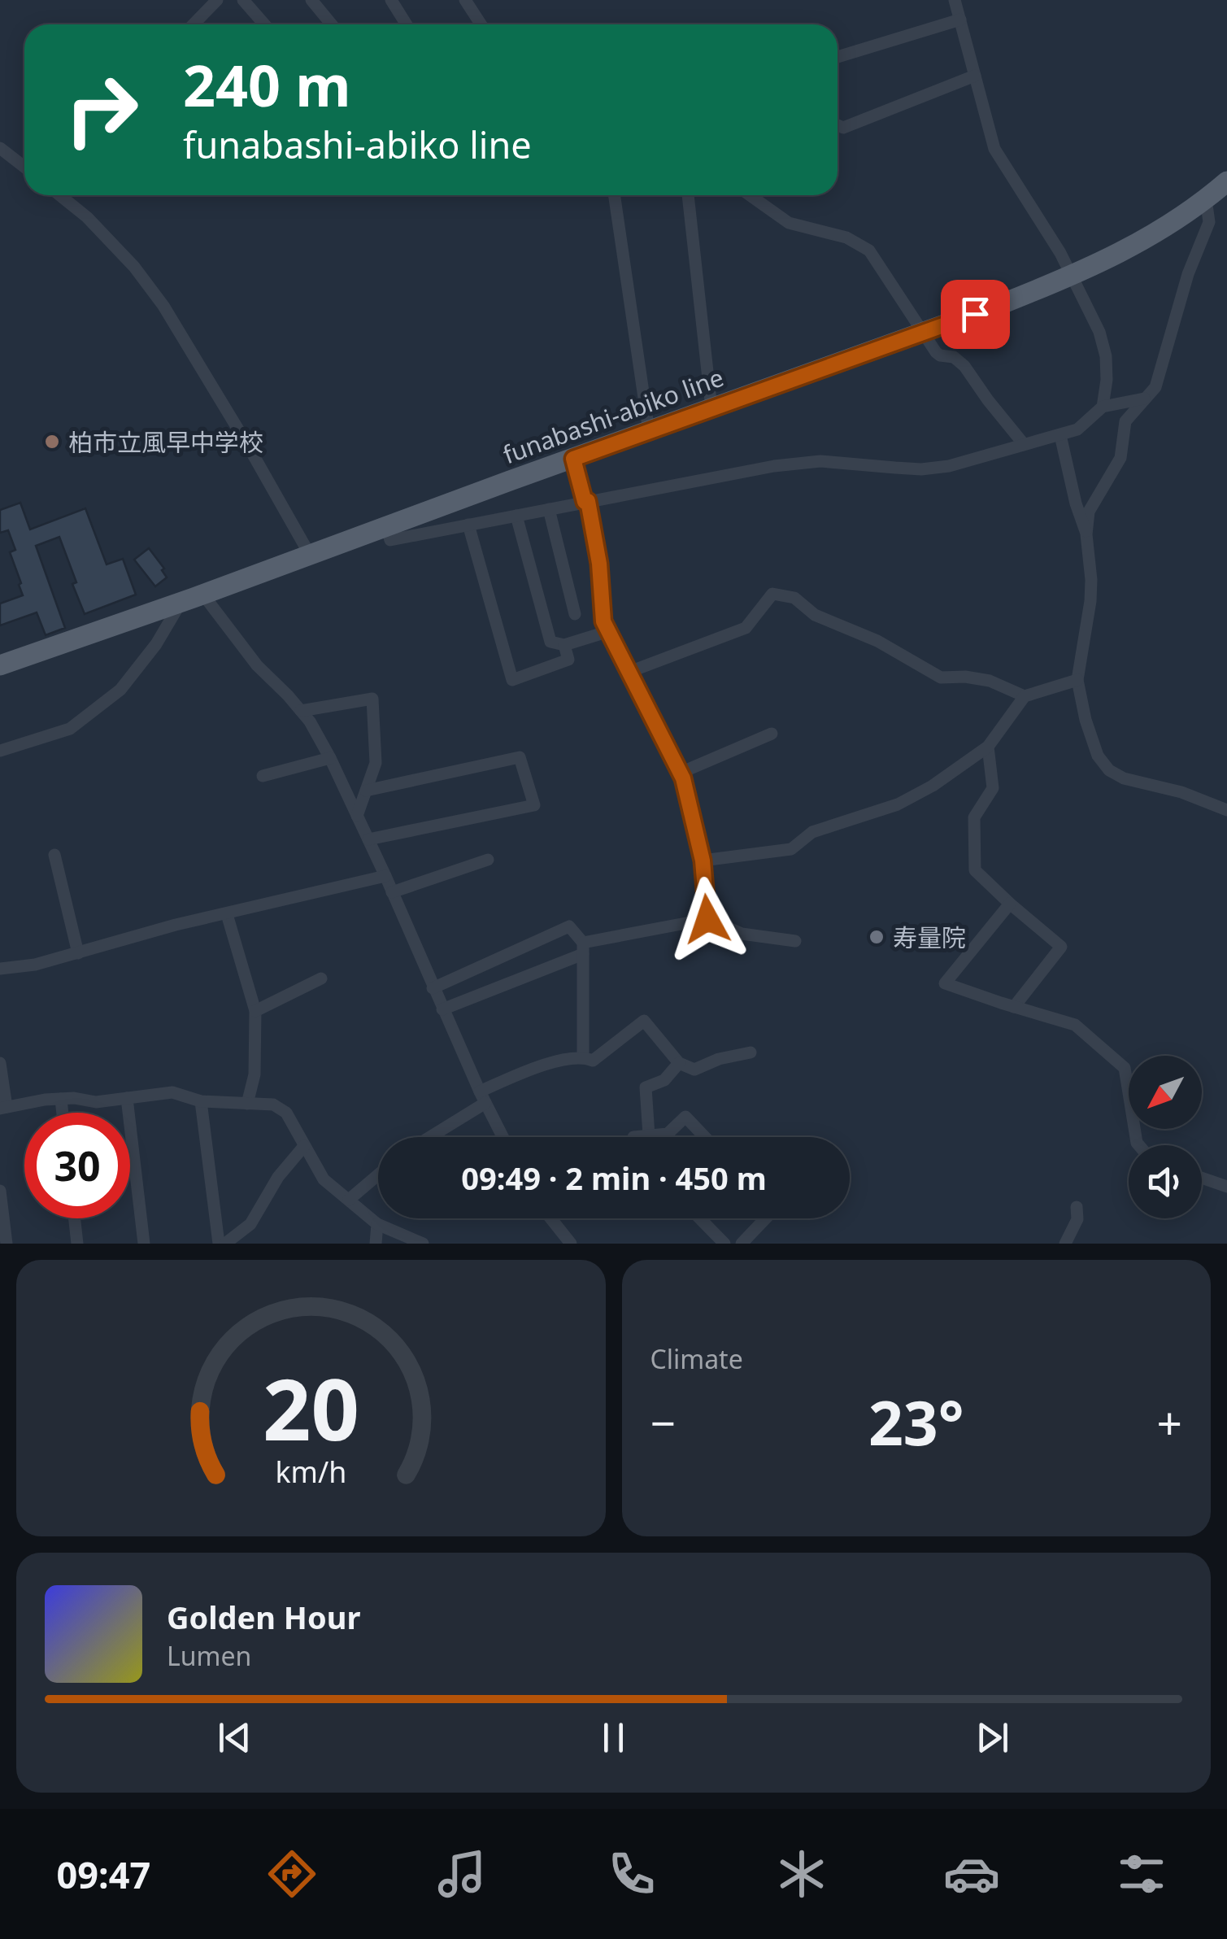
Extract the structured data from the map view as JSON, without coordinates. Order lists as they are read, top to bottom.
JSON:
{
  "streets": {
    "main road": ["funabashi-abiko line"]
  },
  "places": ["柏市立風早中学校", "寿量院"],
  "north": "bottom left",
  "page": {
    "turn": ["240 m", "funabashi-abiko line"],
    "limit": "30",
    "trip": "09:49 · 2 min · 450 m",
    "tile": "Climate",
    "heat": ["−", "23°", "+"],
    "song": ["Golden Hour", "Lumen"],
    "tabs": "09:47",
    "gauge": ["20", "km/h"]
  }
}
